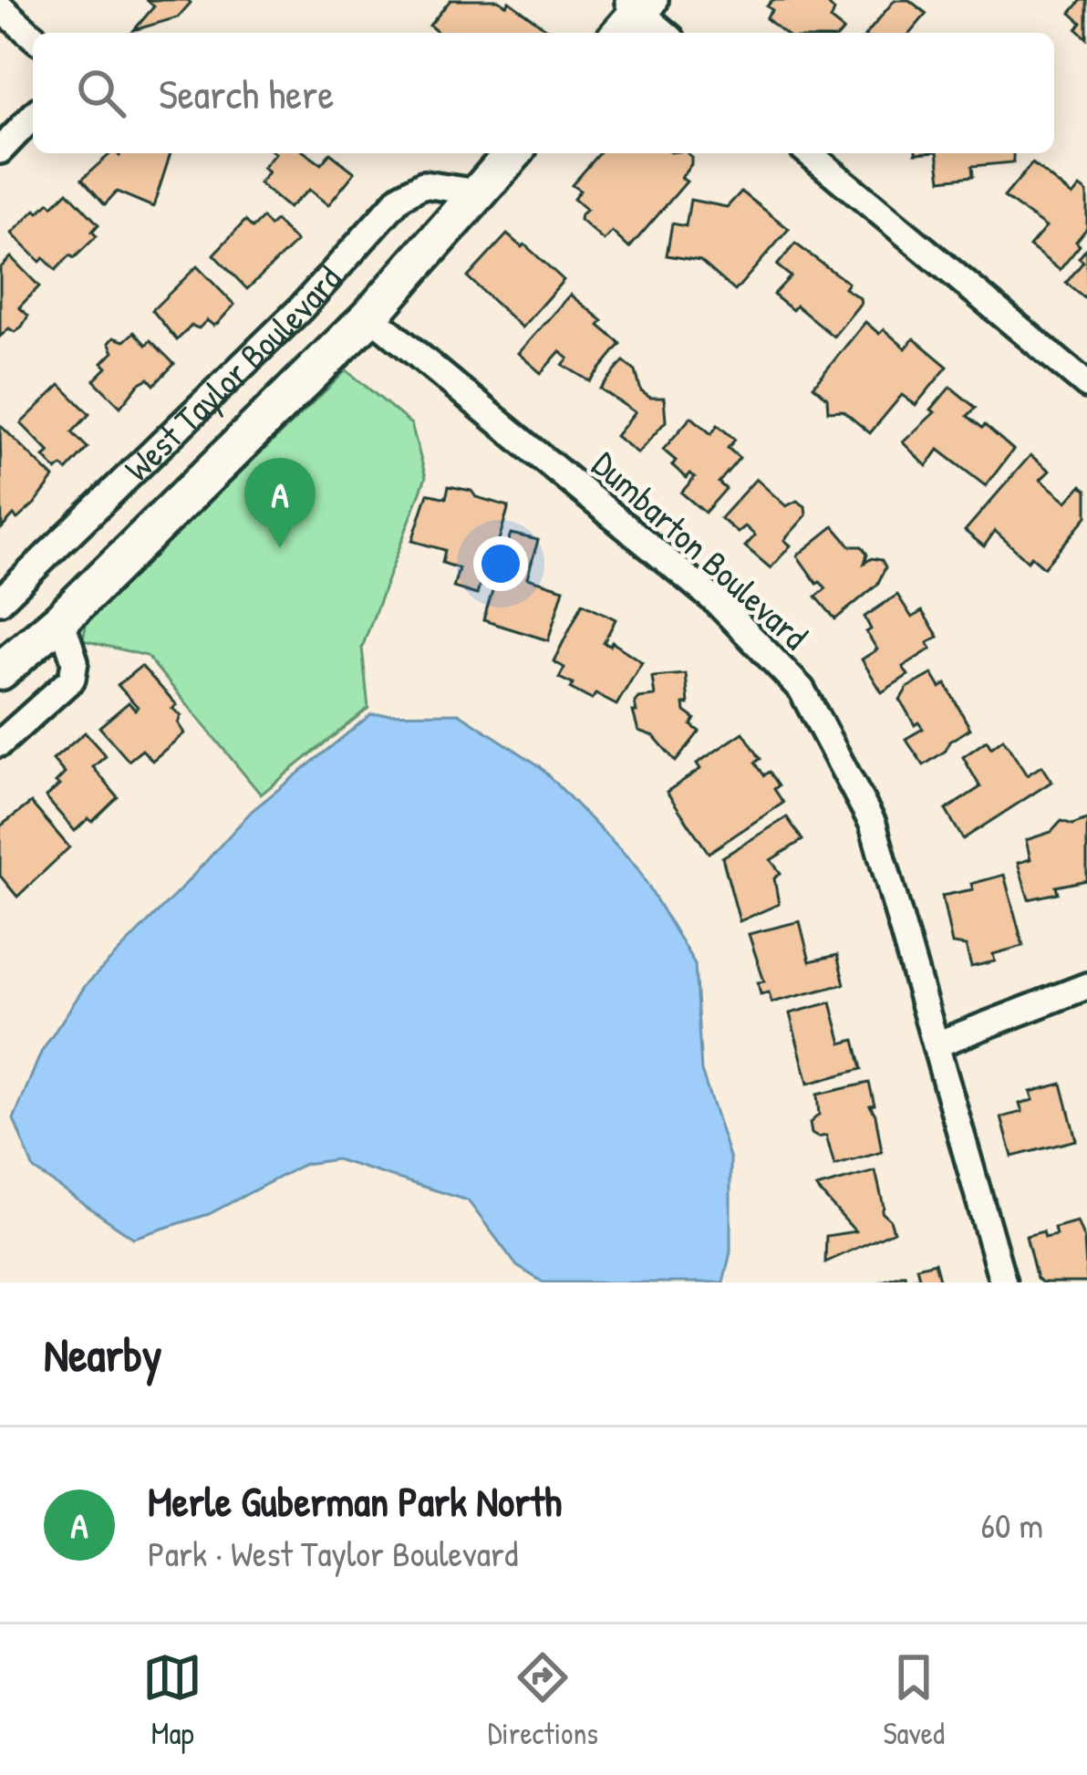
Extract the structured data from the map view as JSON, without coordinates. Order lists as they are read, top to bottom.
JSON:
{
  "streets": {
    "street": ["West Taylor Boulevard", "Dumbarton Boulevard"]
  },
  "crossings": [
    ["West Taylor Boulevard", "Dumbarton Boulevard"]
  ],
  "page": {
    "search": "Search here",
    "pins": "A",
    "heading": "Nearby",
    "list": [
      {
        "mark": "A",
        "name": "Merle Guberman Park North",
        "note": "Park · West Taylor Boulevard",
        "value": "60 m"
      }
    ],
    "nav": ["Map", "Directions", "Saved"]
  }
}
